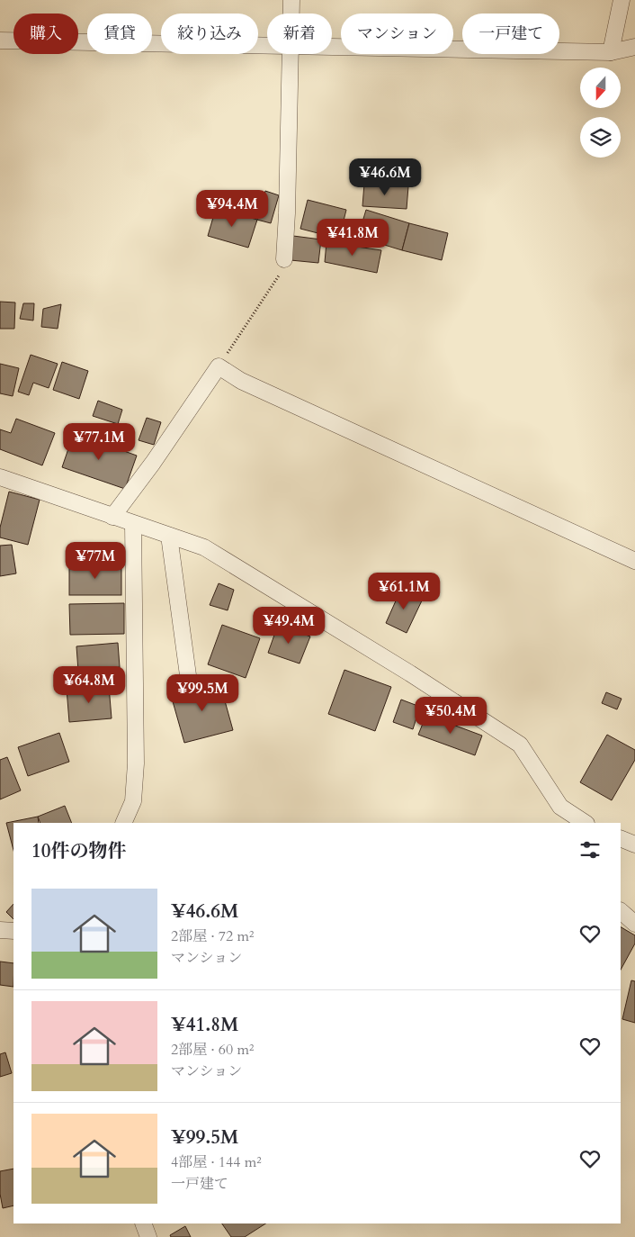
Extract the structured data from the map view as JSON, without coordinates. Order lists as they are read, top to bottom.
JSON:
{
  "north": "bottom",
  "page": {
    "chip": [
      "購入",
      "賃貸",
      "絞り込み",
      "新着",
      "マンション",
      "一戸建て"
    ],
    "price": [
      "¥46.6M",
      "¥94.4M",
      "¥41.8M",
      "¥77.1M",
      "¥77M",
      "¥61.1M",
      "¥49.4M",
      "¥64.8M",
      "¥99.5M",
      "¥50.4M"
    ],
    "heading": "10件の物件",
    "list": [
      {
        "name": "¥46.6M",
        "note": "2部屋 · 72 m² · マンション"
      },
      {
        "name": "¥41.8M",
        "note": "2部屋 · 60 m² · マンション"
      },
      {
        "name": "¥99.5M",
        "note": "4部屋 · 144 m² · 一戸建て"
      }
    ]
  }
}
